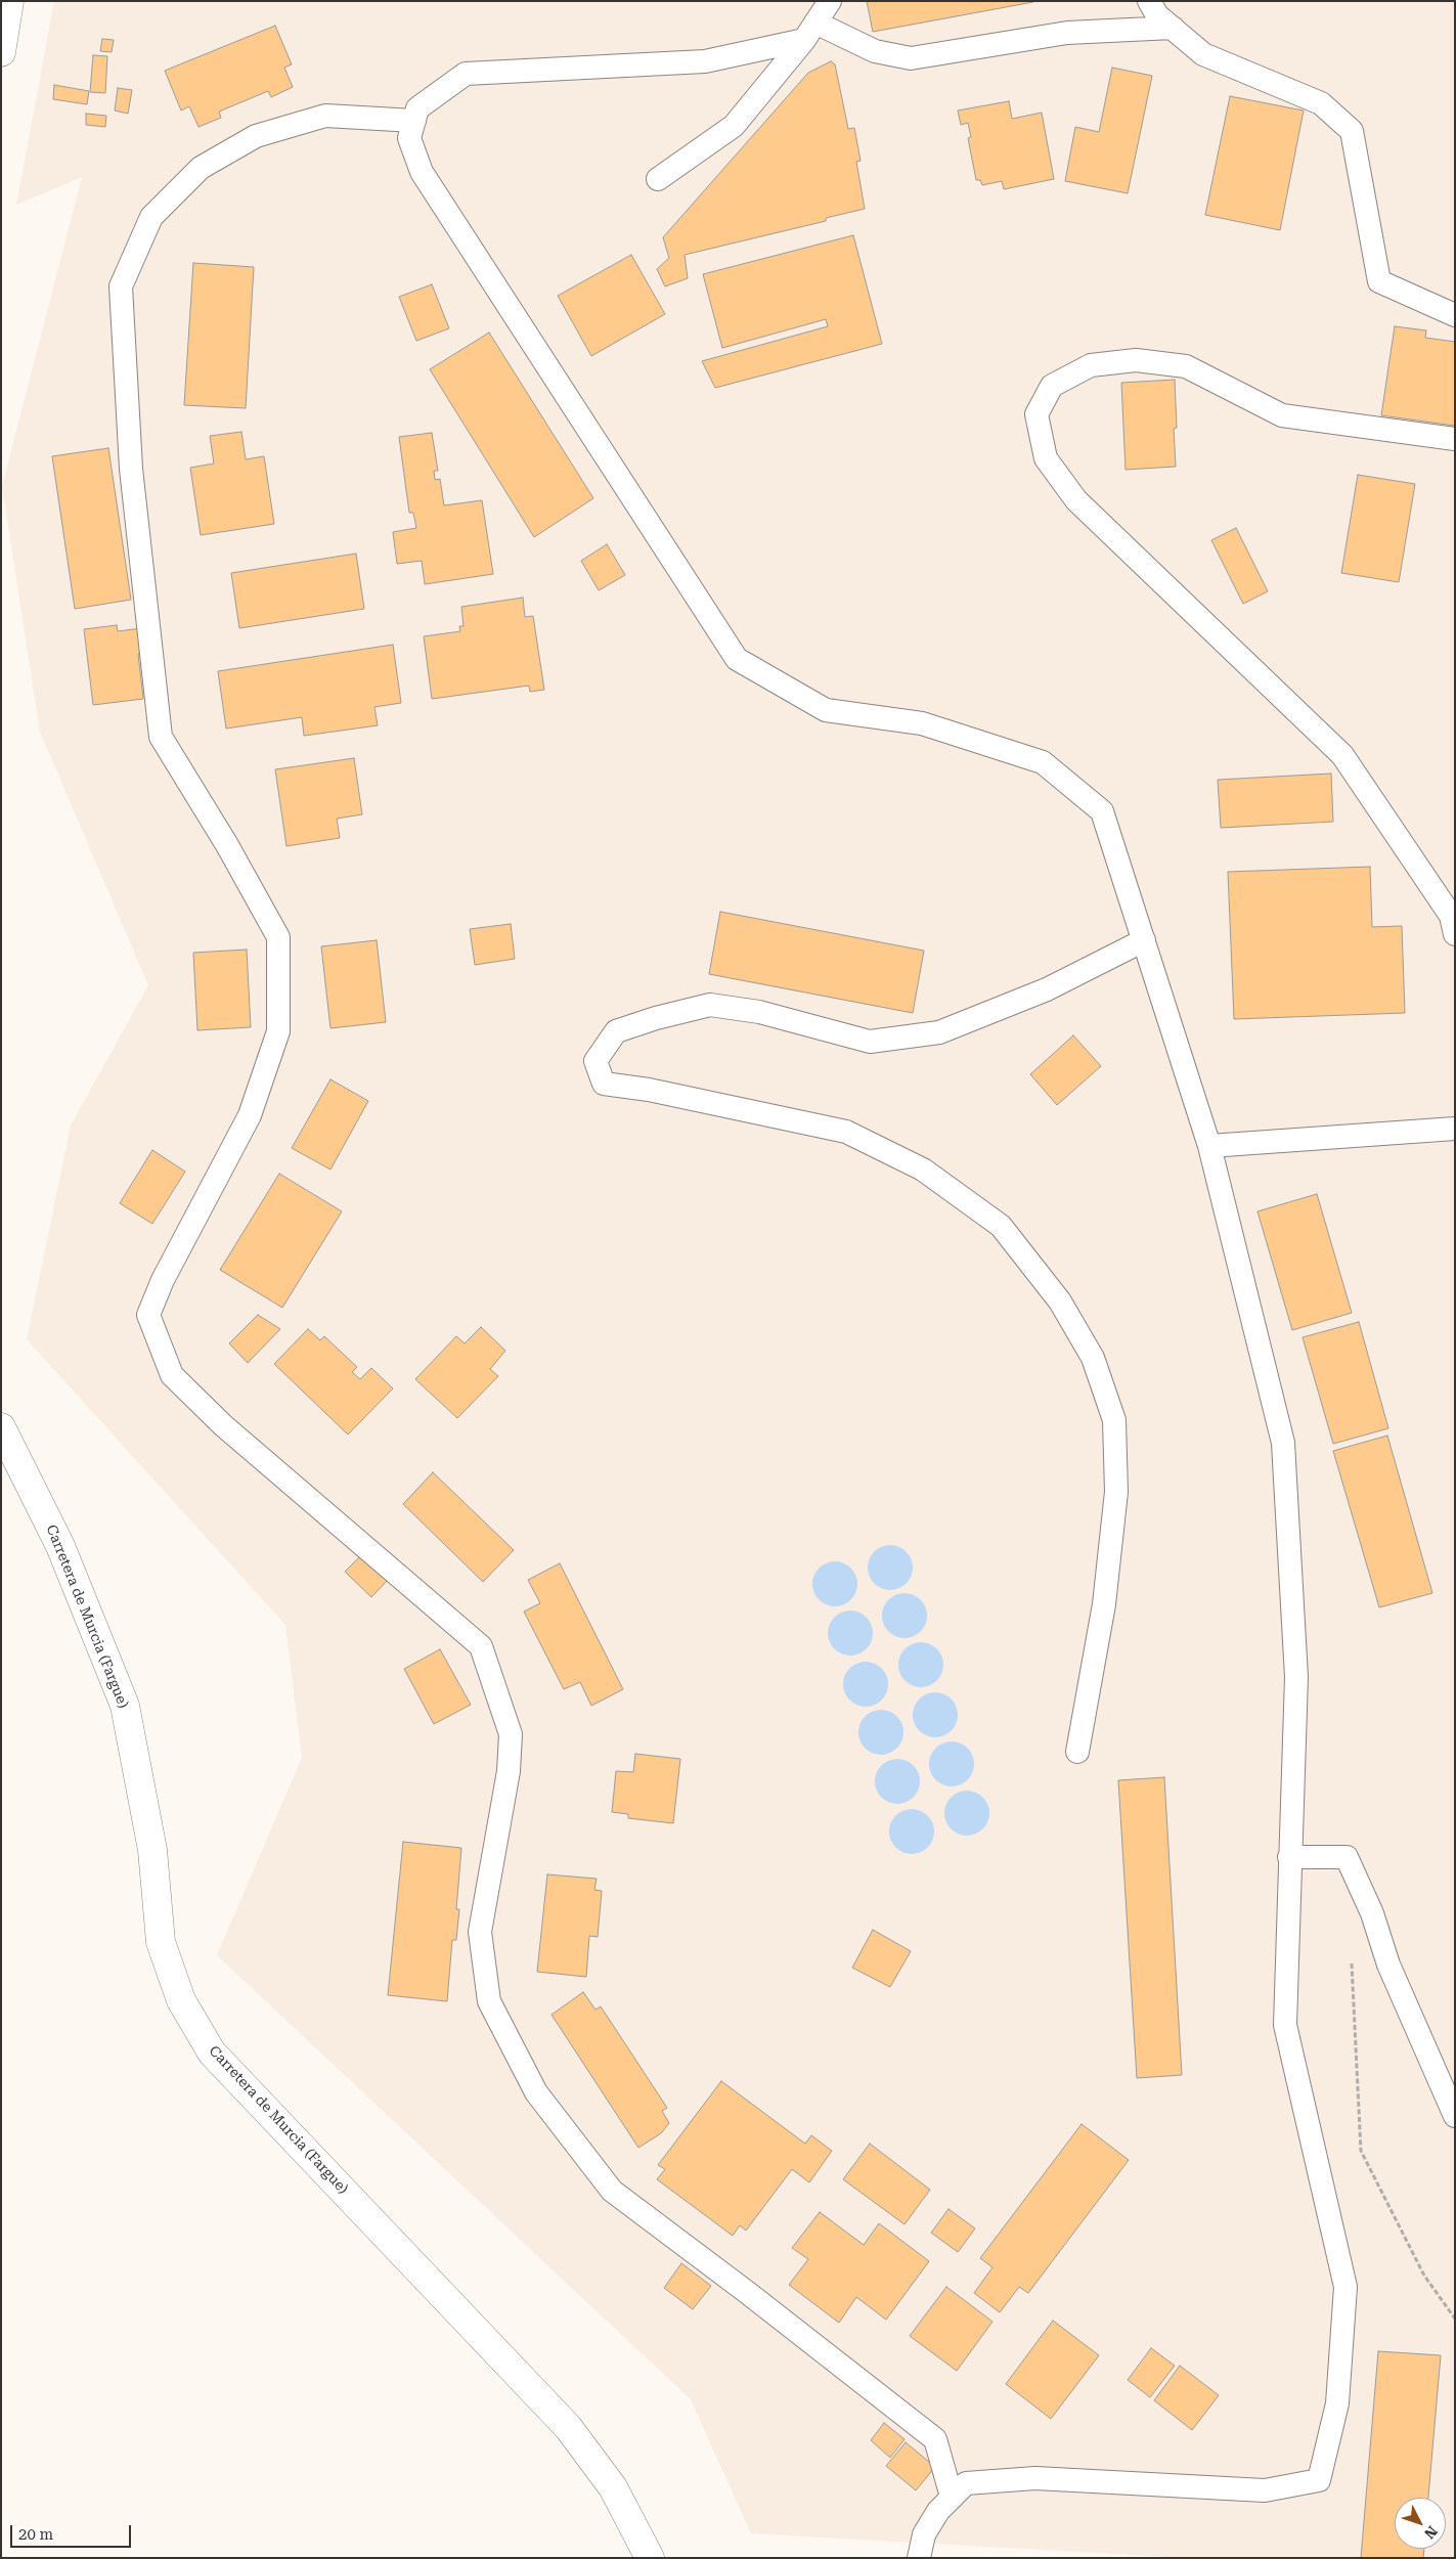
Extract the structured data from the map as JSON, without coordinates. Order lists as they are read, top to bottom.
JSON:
{
  "streets": {
    "main road": ["Carretera de Murcia (Fargue)"]
  },
  "scale_bar": "20 m",
  "north": "bottom right"
}
